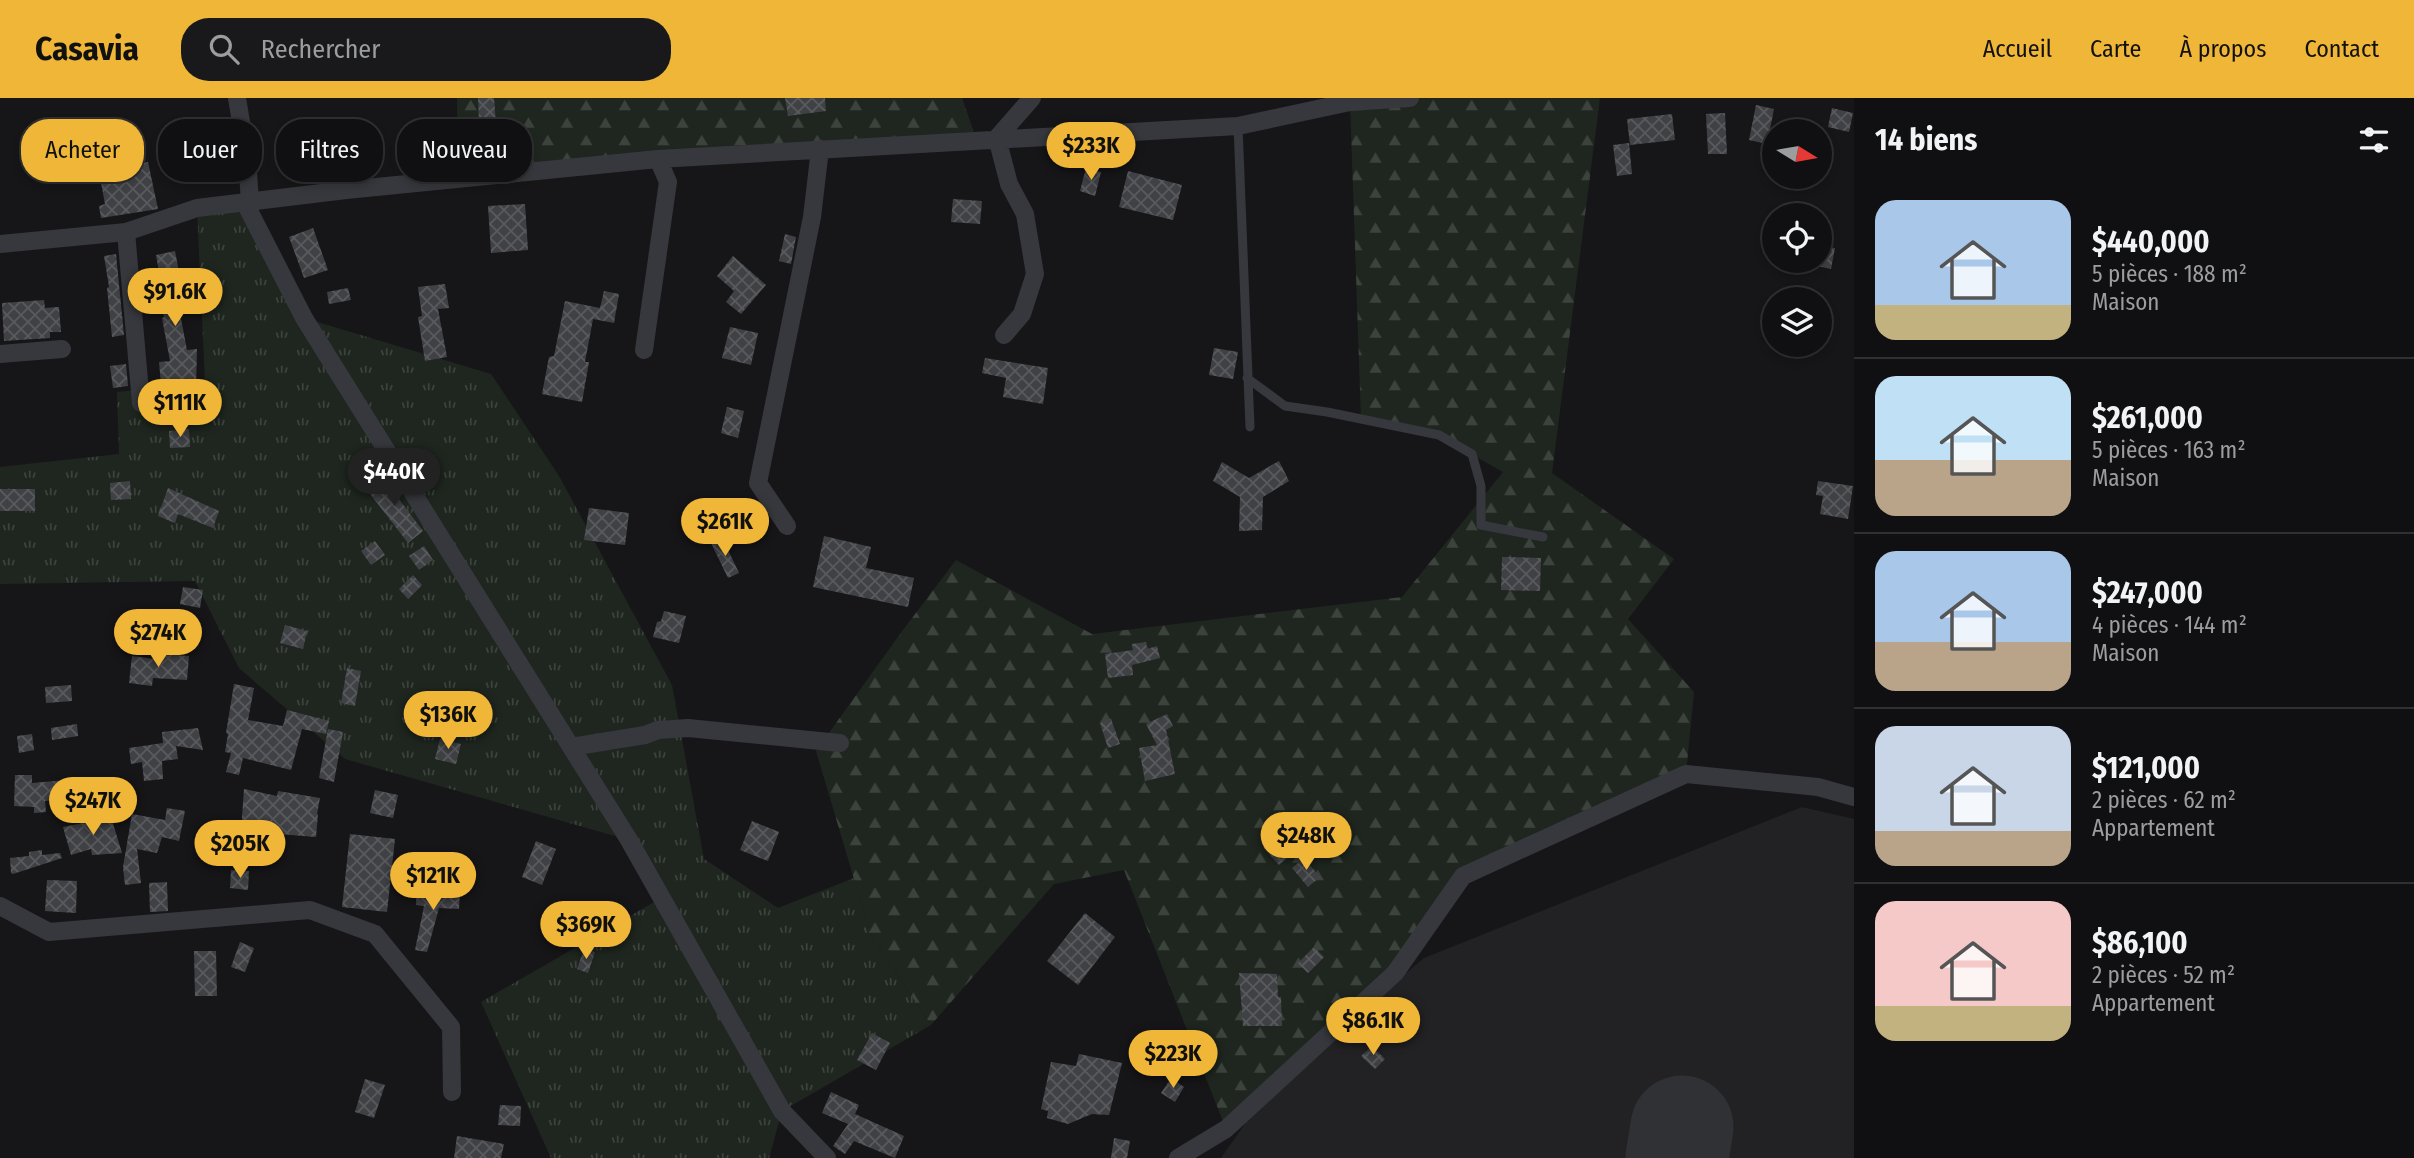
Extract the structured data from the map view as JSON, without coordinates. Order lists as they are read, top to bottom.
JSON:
{
  "north": "right",
  "page": {
    "header": "Casavia",
    "search": "Rechercher",
    "nav": [
      "Accueil",
      "Carte",
      "À propos",
      "Contact"
    ],
    "heading": "14 biens",
    "chip": [
      "Acheter",
      "Louer",
      "Filtres",
      "Nouveau"
    ],
    "price": [
      "$233K",
      "$91.6K",
      "$111K",
      "$440K",
      "$261K",
      "$274K",
      "$136K",
      "$247K",
      "$248K",
      "$205K",
      "$121K",
      "$369K",
      "$86.1K",
      "$223K"
    ],
    "list": [
      {
        "name": "$440,000",
        "note": "5 pièces · 188 m² · Maison"
      },
      {
        "name": "$261,000",
        "note": "5 pièces · 163 m² · Maison"
      },
      {
        "name": "$247,000",
        "note": "4 pièces · 144 m² · Maison"
      },
      {
        "name": "$121,000",
        "note": "2 pièces · 62 m² · Appartement"
      },
      {
        "name": "$86,100",
        "note": "2 pièces · 52 m² · Appartement"
      }
    ]
  }
}
